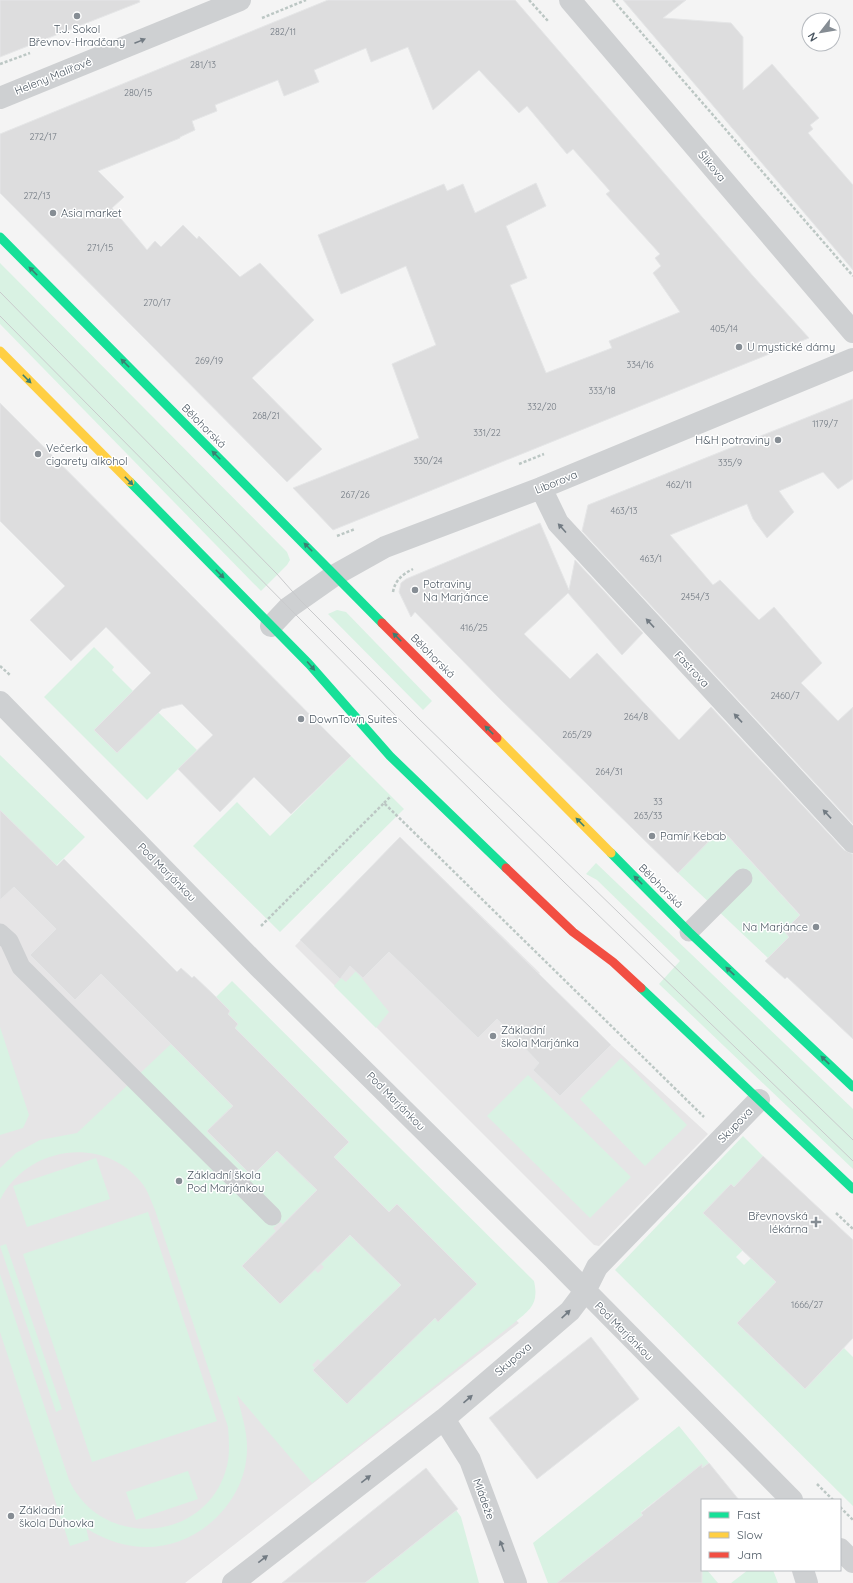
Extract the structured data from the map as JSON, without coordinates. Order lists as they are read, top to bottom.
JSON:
{
  "streets": {
    "street": [
      "Heleny Malířové",
      "Šlikova",
      "Bělohorská",
      "Liborova",
      "Fastrova",
      "Pod Marjánkou",
      "Skupova",
      "Mládeže"
    ]
  },
  "crossings": [
    ["Bělohorská", "Liborova"],
    ["Liborova", "Fastrova"],
    ["Pod Marjánkou", "Skupova"],
    ["Skupova", "Mládeže"]
  ],
  "one_way": [
    "Heleny Malířové",
    "Fastrova",
    "Skupova",
    "Mládeže"
  ],
  "places": {
    "other": [
      "T.J. Sokol Břevnov-Hradčany",
      "Asia market",
      "U mystické dámy",
      "H&H potraviny",
      "Večerka cigarety alkohol",
      "Potraviny Na Marjánce",
      "DownTown Suites",
      "Pamír Kebab",
      "Na Marjánce",
      "Základní škola Marjánka",
      "Základní škola Pod Marjánkou",
      "Základní škola Duhovka"
    ],
    "health": ["Břevnovská lékárna"]
  },
  "house_numbers": [
    "282/11",
    "281/13",
    "280/15",
    "272/17",
    "272/13",
    "271/15",
    "270/17",
    "405/14",
    "269/19",
    "334/16",
    "333/18",
    "332/20",
    "268/21",
    "1179/7",
    "331/22",
    "330/24",
    "335/9",
    "462/11",
    "267/26",
    "463/13",
    "463/1",
    "2454/3",
    "416/25",
    "2460/7",
    "264/8",
    "265/29",
    "264/31",
    "33",
    "263/33",
    "1666/27"
  ],
  "legend": ["Fast", "Slow", "Jam"],
  "north": "bottom left"
}
